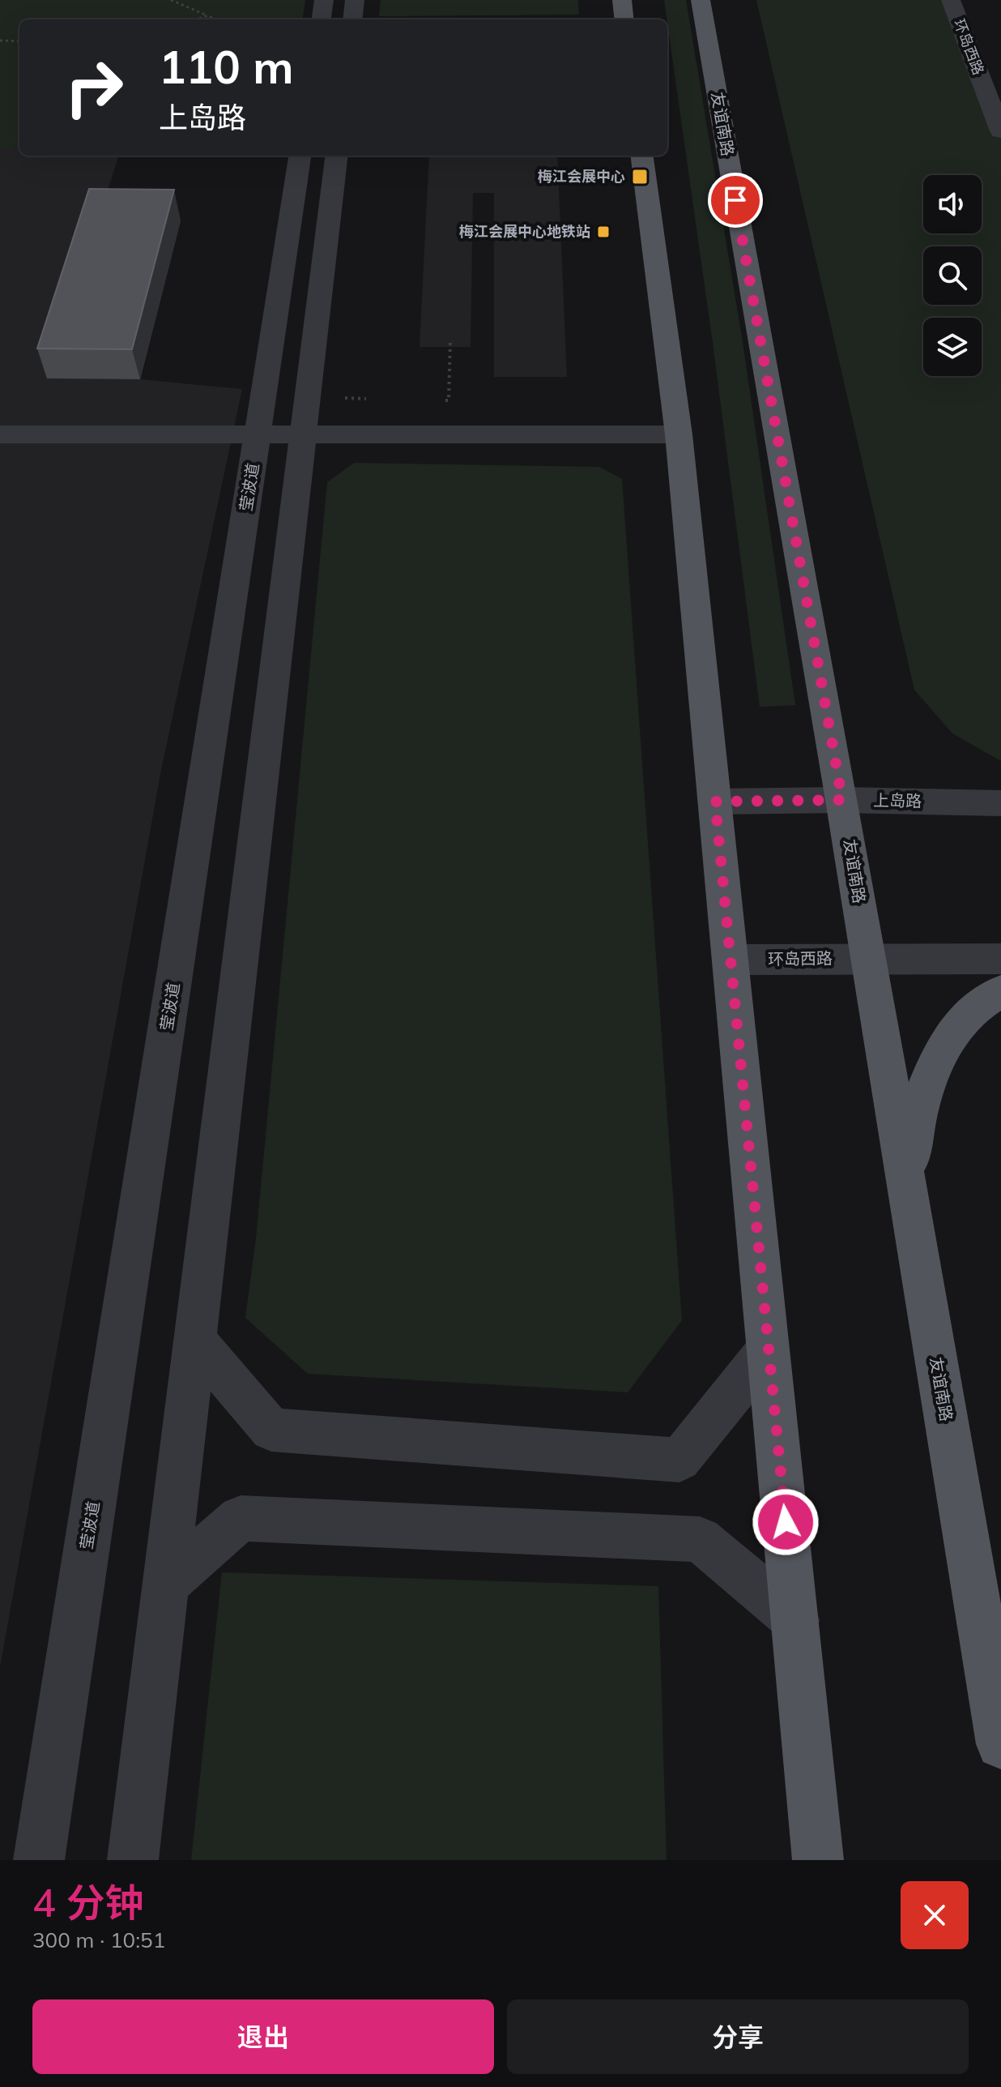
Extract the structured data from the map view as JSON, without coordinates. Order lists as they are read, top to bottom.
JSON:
{
  "streets": {
    "main road": ["友谊南路"],
    "street": ["环岛西路", "莹波道", "上岛路"]
  },
  "crossings": [
    ["环岛西路", "友谊南路"],
    ["友谊南路", "上岛路"]
  ],
  "places": {
    "transit": ["梅江会展中心", "梅江会展中心地铁站"]
  },
  "page": {
    "turn": ["110 m", "上岛路"],
    "heading": ["4 分钟", "300 m · 10:51"],
    "buttons": ["退出", "分享"]
  }
}
